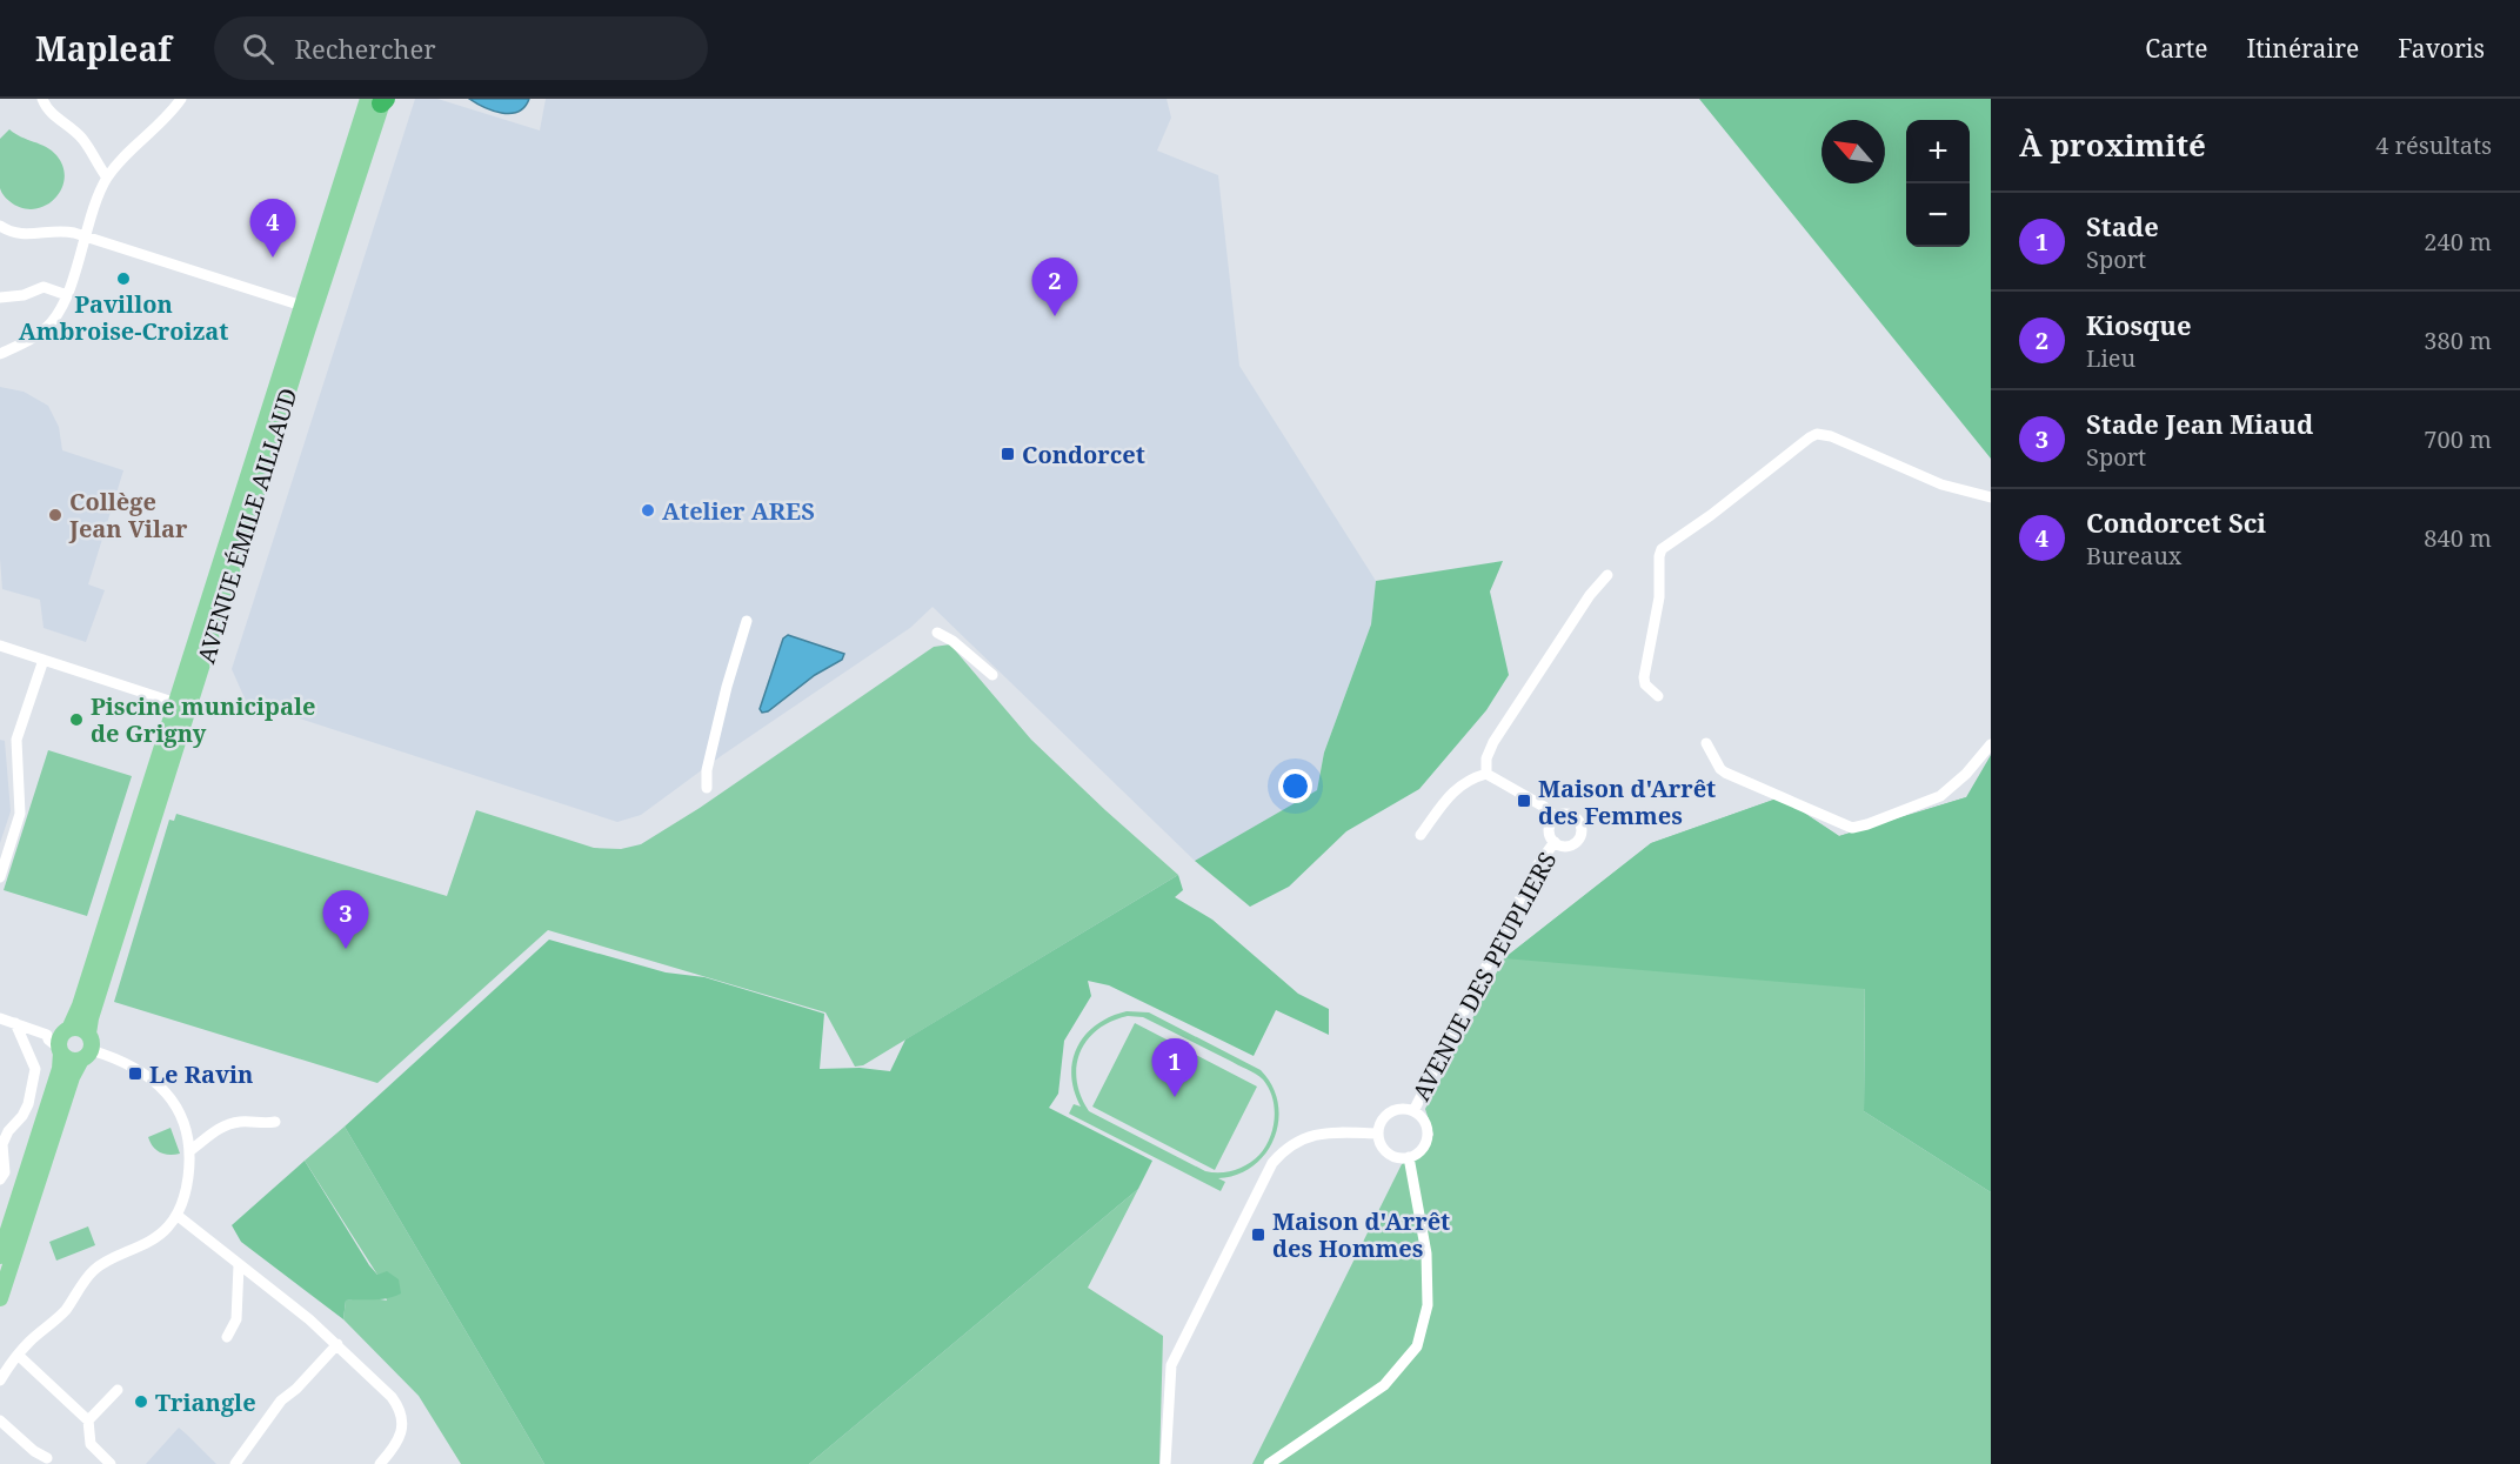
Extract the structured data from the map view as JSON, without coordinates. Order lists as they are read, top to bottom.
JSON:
{
  "streets": {
    "main road": ["AVENUE ÉMILE AILLAUD"],
    "street": ["AVENUE DES PEUPLIERS"]
  },
  "places": {
    "other": [
      "Pavillon Ambroise-Croizat",
      "Atelier ARES",
      "Collège Jean Vilar",
      "Piscine municipale de Grigny",
      "Triangle"
    ],
    "transit": [
      "Condorcet",
      "Maison d'Arrêt des Femmes",
      "Le Ravin",
      "Maison d'Arrêt des Hommes"
    ]
  },
  "north": "top left",
  "page": {
    "header": "Mapleaf",
    "search": "Rechercher",
    "nav": ["Carte", "Itinéraire", "Favoris"],
    "heading": ["À proximité", "4 résultats"],
    "map_buttons": ["+", "−"],
    "list": [
      {
        "mark": "1",
        "name": "Stade",
        "note": "Sport",
        "value": "240 m"
      },
      {
        "mark": "2",
        "name": "Kiosque",
        "note": "Lieu",
        "value": "380 m"
      },
      {
        "mark": "3",
        "name": "Stade Jean Miaud",
        "note": "Sport",
        "value": "700 m"
      },
      {
        "mark": "4",
        "name": "Condorcet Sci",
        "note": "Bureaux",
        "value": "840 m"
      }
    ],
    "pins": [
      "4",
      "2",
      "3",
      "1"
    ]
  }
}
